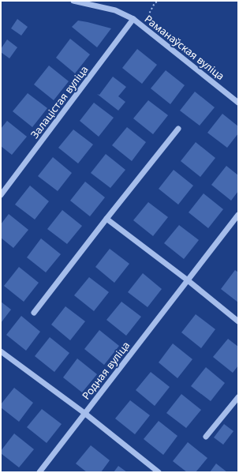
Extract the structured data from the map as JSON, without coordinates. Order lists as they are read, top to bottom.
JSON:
{
  "streets": {
    "street": ["Раманаўская вуліца", "Залацістая вуліца", "Родная вуліца"]
  },
  "crossings": [
    ["Раманаўская вуліца", "Залацістая вуліца"]
  ]
}
